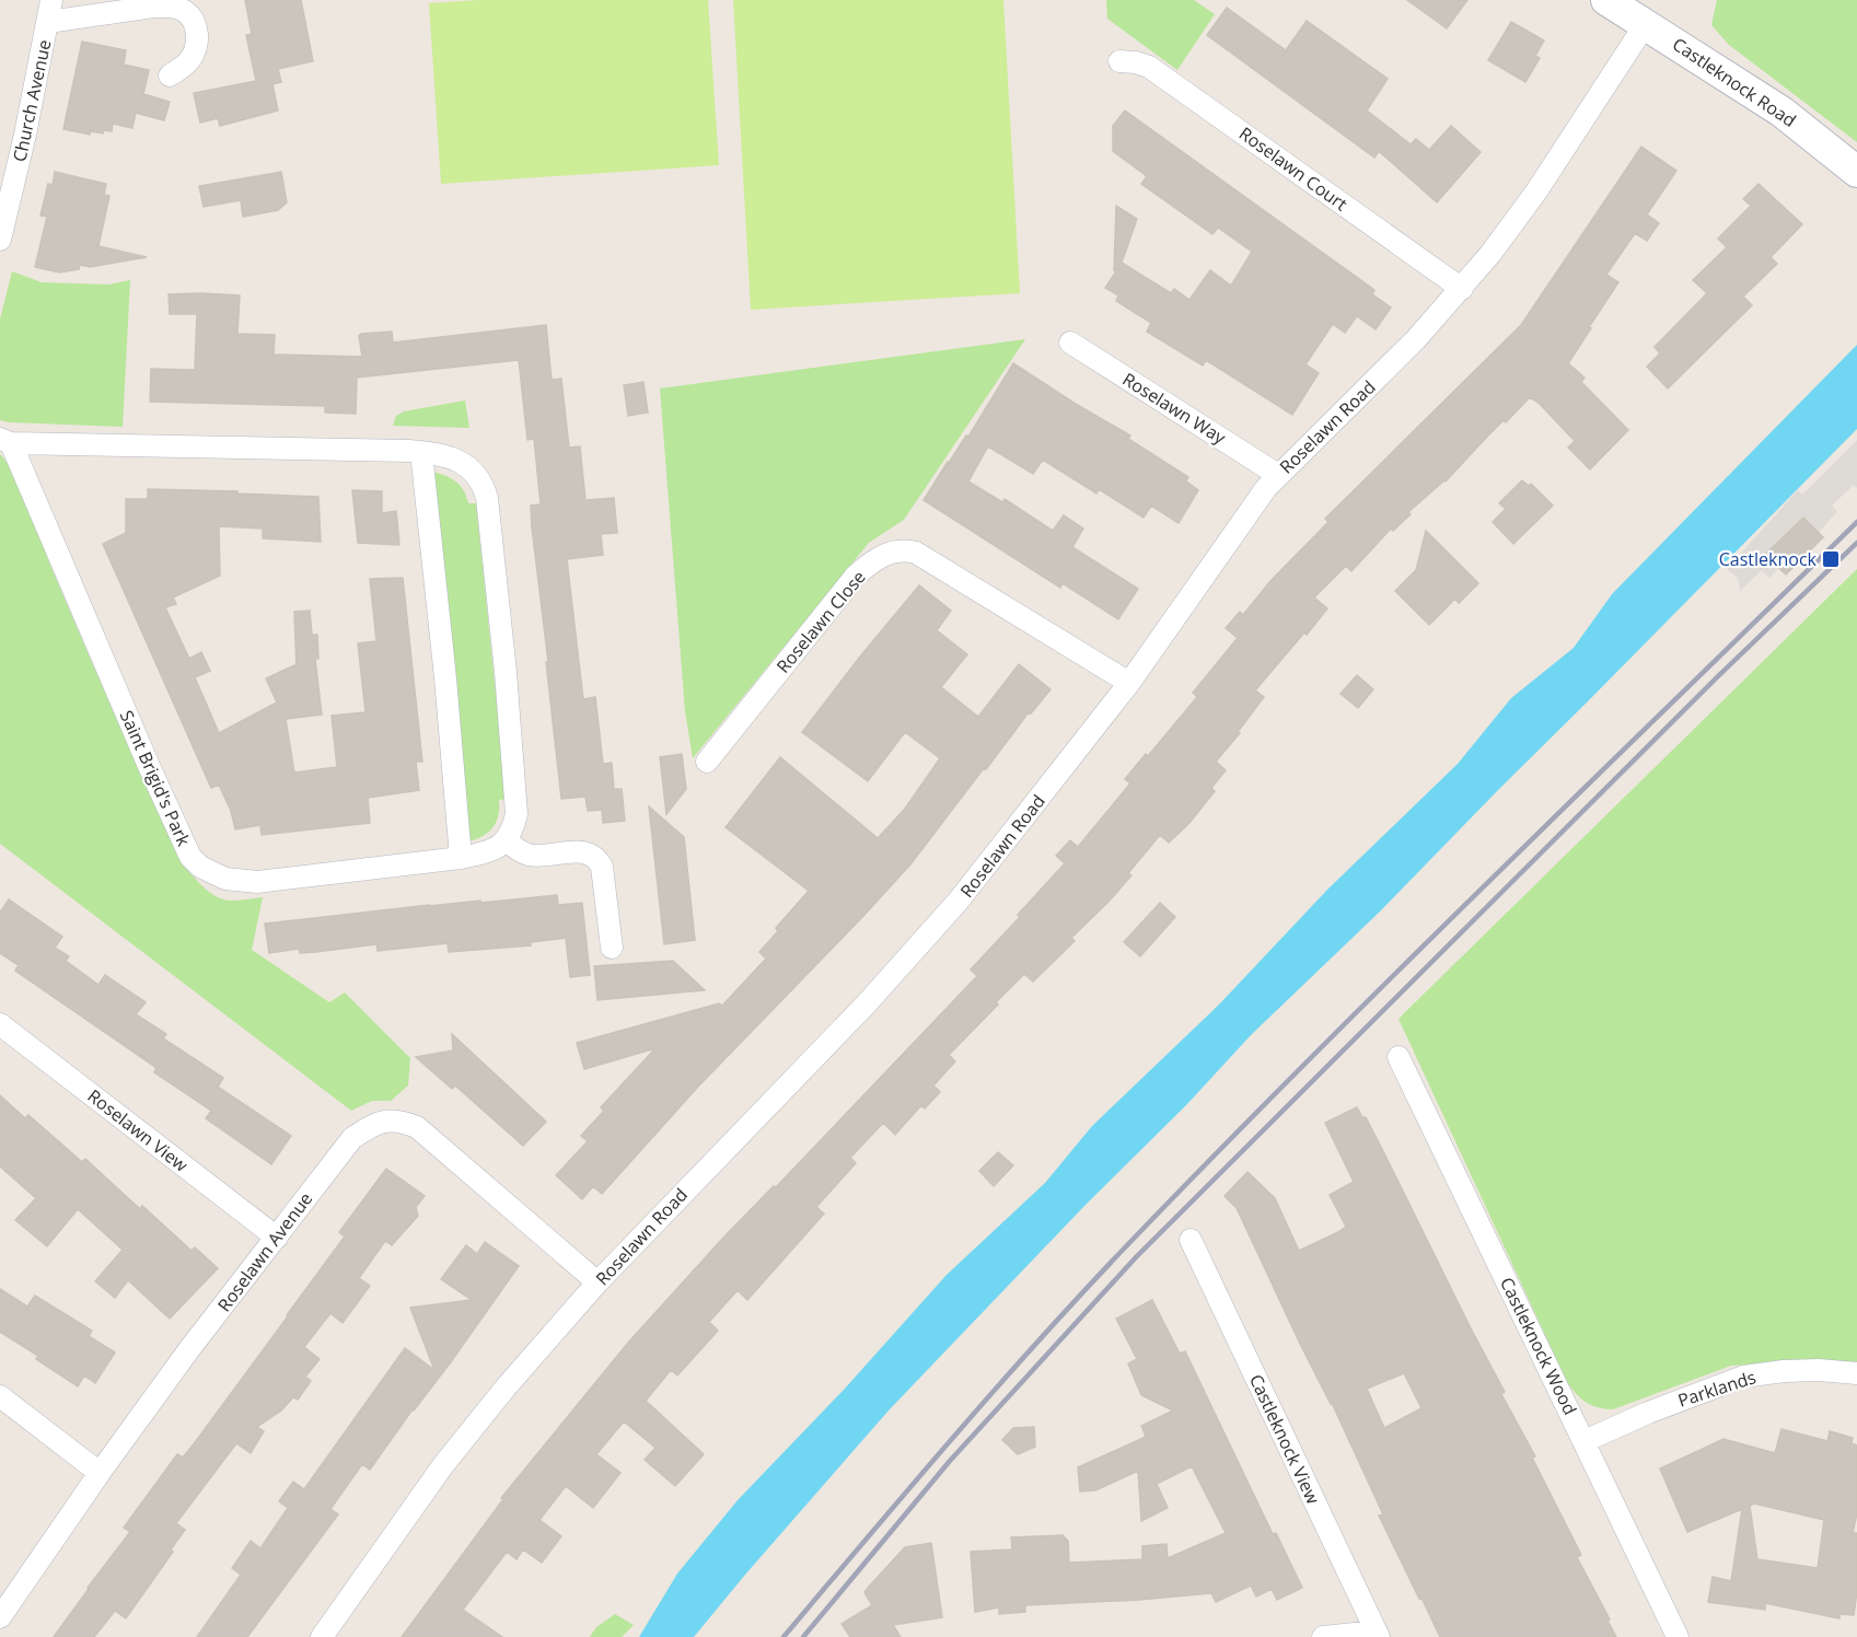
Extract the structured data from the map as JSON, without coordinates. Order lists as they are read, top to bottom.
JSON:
{
  "streets": {
    "main road": ["Castleknock Road"],
    "street": [
      "Church Avenue",
      "Roselawn Court",
      "Roselawn Way",
      "Roselawn Road",
      "Roselawn Close",
      "Saint Brigid's Park",
      "Roselawn View",
      "Roselawn Avenue",
      "Castleknock Wood",
      "Parklands",
      "Castleknock View"
    ]
  },
  "crossings": [
    ["Castleknock Road", "Roselawn Road"],
    ["Roselawn Court", "Roselawn Road"],
    ["Roselawn Way", "Roselawn Road"],
    ["Roselawn Road", "Roselawn Close"],
    ["Roselawn Road", "Roselawn Avenue"],
    ["Roselawn View", "Roselawn Avenue"],
    ["Castleknock Wood", "Parklands"]
  ],
  "places": {
    "transit": ["Castleknock"]
  }
}
